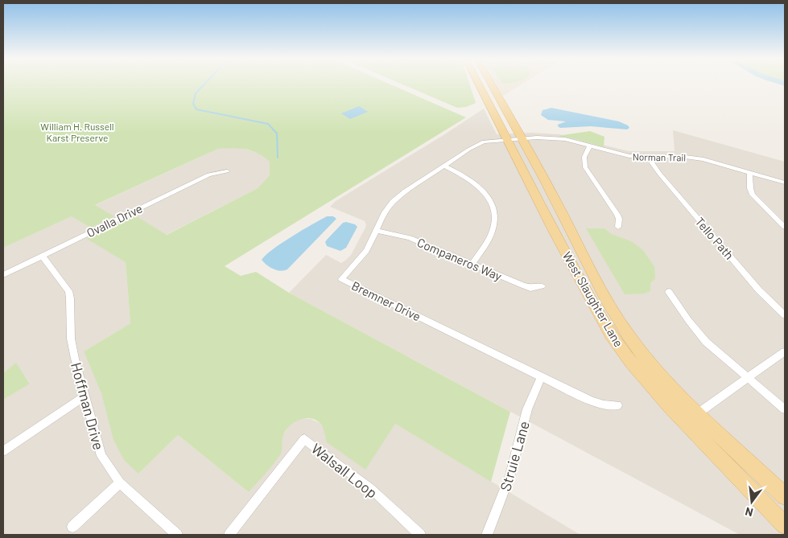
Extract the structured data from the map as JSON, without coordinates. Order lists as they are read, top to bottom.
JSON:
{
  "streets": {
    "main road": ["West Slaughter Lane"],
    "street": [
      "Norman Trail",
      "Ovalla Drive",
      "Tello Path",
      "Companeros Way",
      "Bremner Drive",
      "Hoffman Drive",
      "Struie Lane",
      "Walsall Loop"
    ]
  },
  "crossings": [
    ["Norman Trail", "Tello Path"],
    ["Norman Trail", "West Slaughter Lane"],
    ["Norman Trail", "Bremner Drive"],
    ["Ovalla Drive", "Hoffman Drive"],
    ["Companeros Way", "Bremner Drive"],
    ["West Slaughter Lane", "Bremner Drive"],
    ["Bremner Drive", "Struie Lane"]
  ],
  "parks": ["William H. Russell Karst Preserve"],
  "north": "bottom"
}
